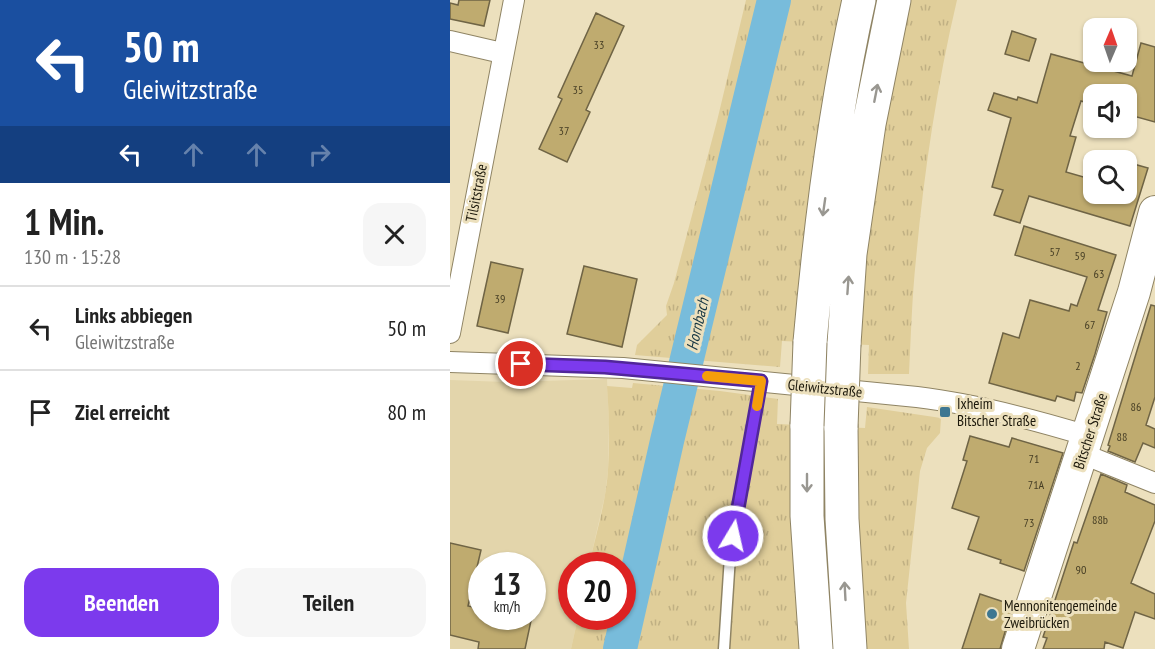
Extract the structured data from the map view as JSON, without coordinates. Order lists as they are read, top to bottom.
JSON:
{
  "streets": {
    "main road": ["Bitscher Straße"],
    "street": ["Tilsitstraße", "Gleiwitzstraße"]
  },
  "crossings": [
    ["Gleiwitzstraße", "Bitscher Straße"]
  ],
  "water": ["Hornbach"],
  "places": {
    "transit": ["Ixheim Bitscher Straße"],
    "other": ["Mennonitengemeinde Zweibrücken"]
  },
  "house_numbers": [
    "33",
    "35",
    "37",
    "57",
    "59",
    "63",
    "39",
    "67",
    "2",
    "86",
    "88",
    "71",
    "71A",
    "88b",
    "73",
    "90"
  ],
  "north": "top",
  "page": {
    "turn": ["50 m", "Gleiwitzstraße"],
    "heading": ["1 Min.", "130 m · 15:28"],
    "list": [
      {
        "name": "Links abbiegen",
        "note": "Gleiwitzstraße",
        "value": "50 m"
      },
      {
        "name": "Ziel erreicht",
        "value": "80 m"
      }
    ],
    "speed": "13 km/h",
    "limit": "20",
    "buttons": ["Beenden", "Teilen"]
  }
}
